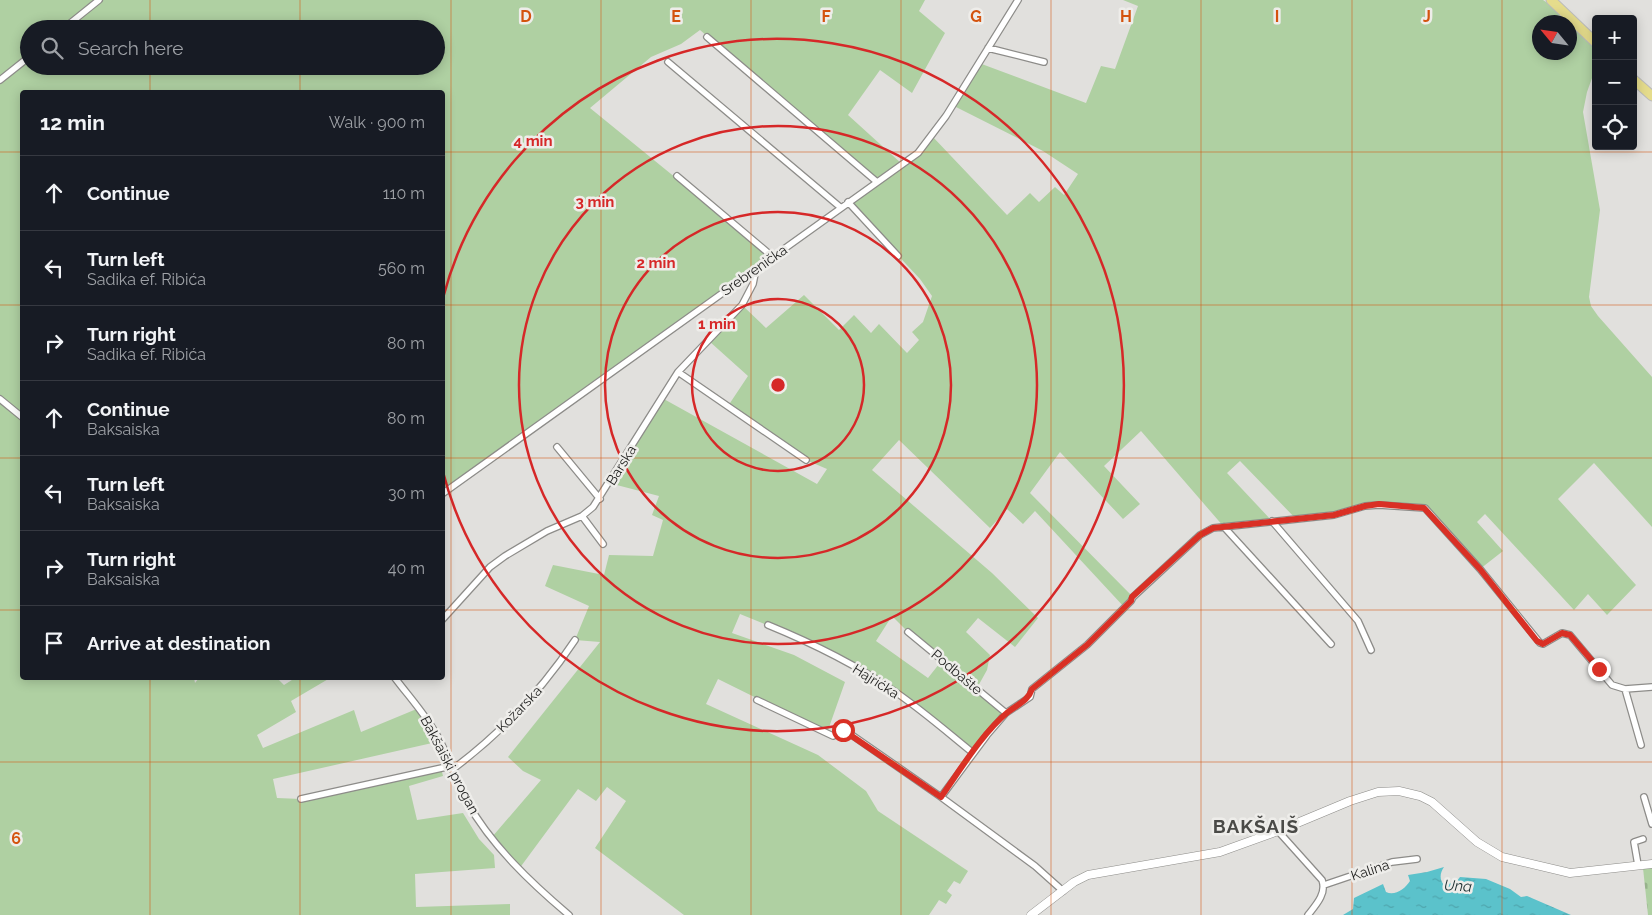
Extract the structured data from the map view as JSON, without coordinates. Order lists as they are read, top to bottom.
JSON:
{
  "streets": {
    "street": [
      "Srebrenička",
      "Barska",
      "Podbašte",
      "Hajrićka",
      "Kožarska",
      "Bakšaiški progan",
      "Kalina"
    ]
  },
  "crossings": [
    ["Srebrenička", "Barska"],
    ["Kožarska", "Bakšaiški progan"]
  ],
  "districts": ["BAKŠAIŠ"],
  "water": ["Una"],
  "north": "top left",
  "page": {
    "map_buttons": ["+", "−"],
    "search": "Search here",
    "heading": ["12 min", "Walk · 900 m"],
    "list": [
      ["Continue", "110 m"],
      ["Turn left", "Sadika ef. Ribića", "560 m"],
      ["Turn right", "Sadika ef. Ribića", "80 m"],
      ["Continue", "Baksaiska", "80 m"],
      ["Turn left", "Baksaiska", "30 m"],
      ["Turn right", "Baksaiska", "40 m"],
      "Arrive at destination"
    ]
  },
  "grid": {
    "columns": [
      "D",
      "E",
      "F",
      "G",
      "H",
      "I",
      "J"
    ],
    "rows": ["6"]
  },
  "rings": [
    "4 min",
    "3 min",
    "2 min",
    "1 min"
  ]
}
